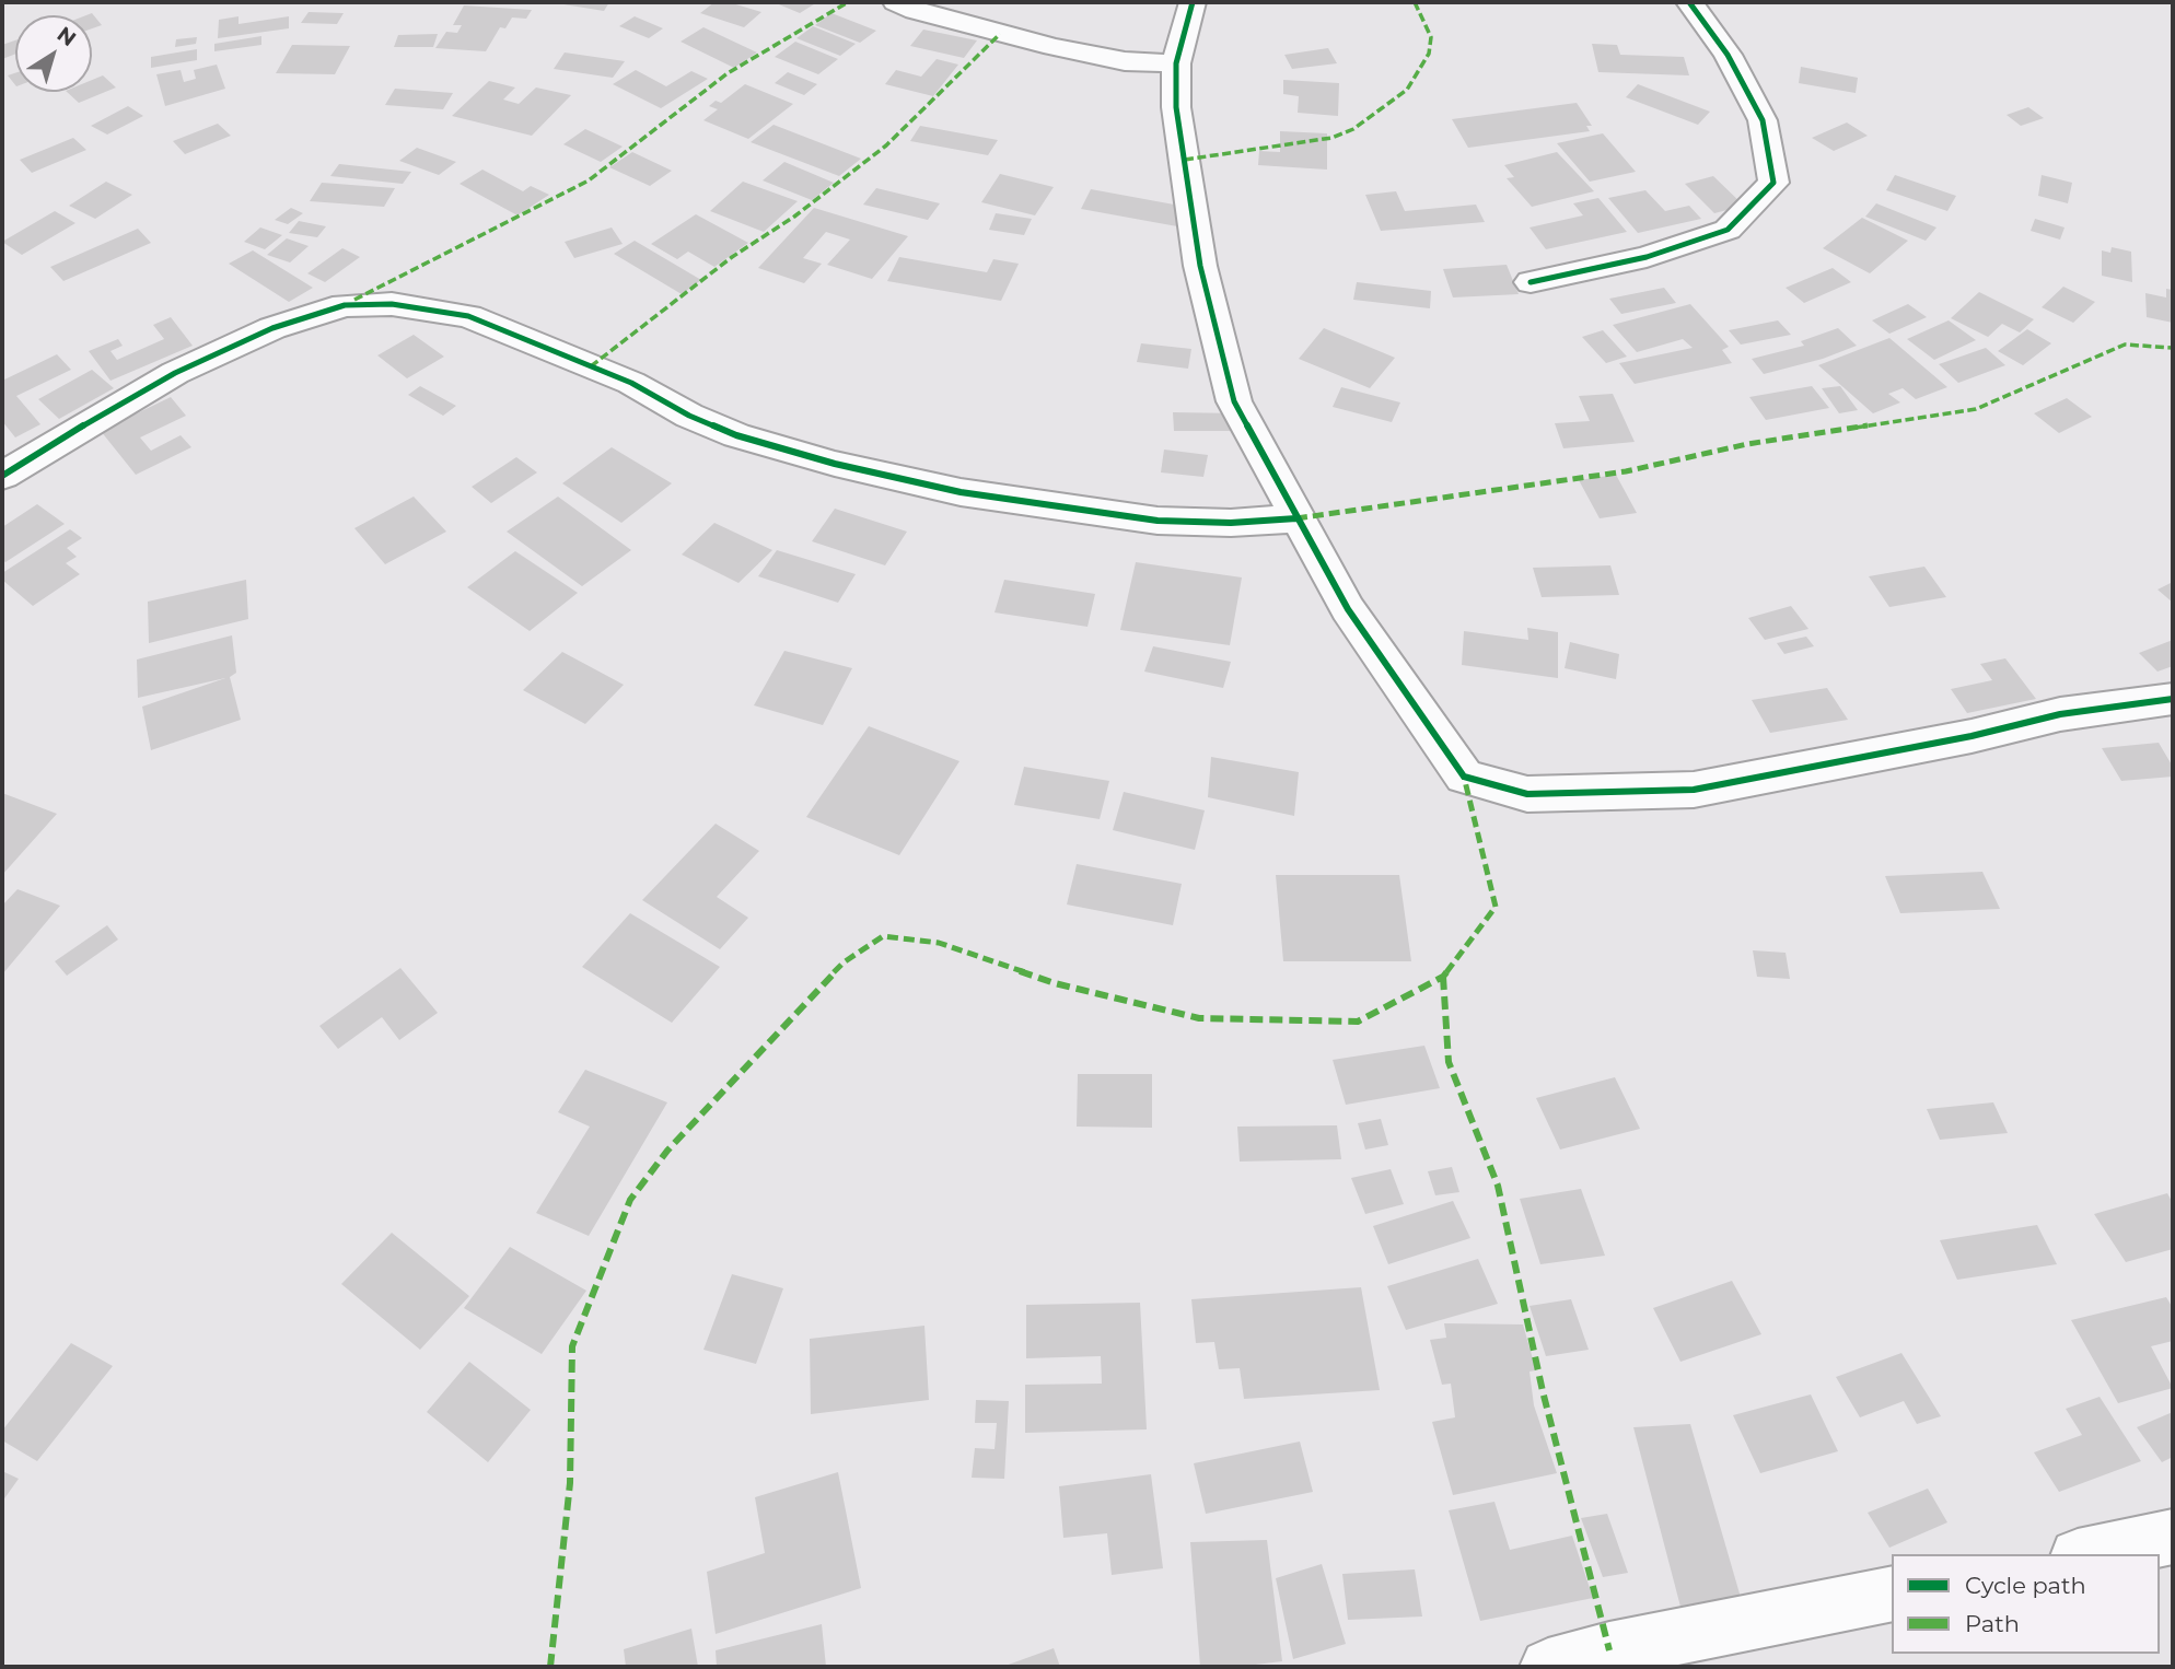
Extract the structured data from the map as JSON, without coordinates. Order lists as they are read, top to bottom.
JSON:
{
  "legend": ["Cycle path", "Path"],
  "north": "top right"
}
